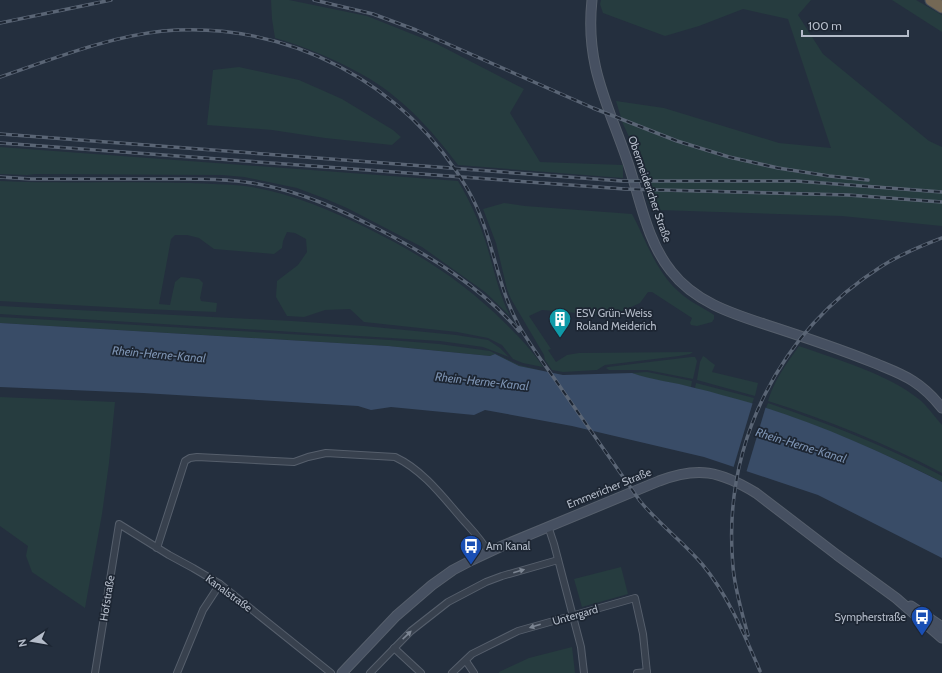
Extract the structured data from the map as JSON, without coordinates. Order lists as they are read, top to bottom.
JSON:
{
  "streets": {
    "main road": ["Obermeidericher Straße", "Emmericher Straße"],
    "street": ["Kanalstraße", "Hofstraße", "Untergard"]
  },
  "crossings": [
    ["Kanalstraße", "Hofstraße"]
  ],
  "one_way": ["Untergard"],
  "water": ["Rhein-Herne-Kanal"],
  "places": {
    "building": ["ESV Grün-Weiss Roland Meiderich"],
    "bus stop": ["Am Kanal", "Sympherstraße"]
  },
  "scale_bar": "100 m",
  "north": "left"
}
